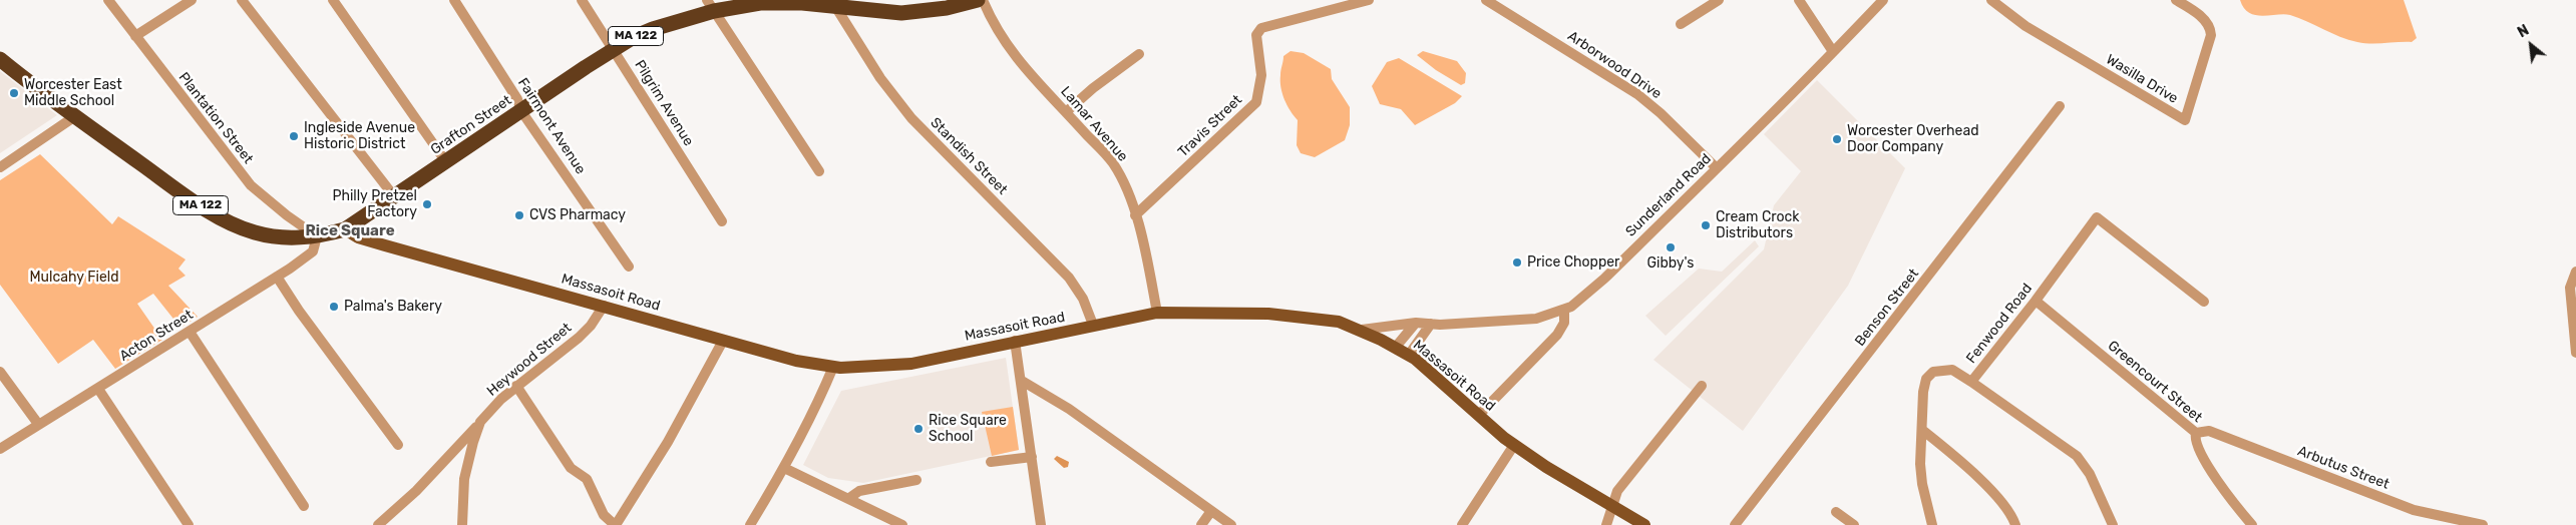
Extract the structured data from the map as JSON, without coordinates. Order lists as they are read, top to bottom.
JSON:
{
  "streets": {
    "highway": ["MA 122", "Grafton Street"],
    "main road": ["Massasoit Road"],
    "street": [
      "Arborwood Drive",
      "Wasilla Drive",
      "Pilgrim Avenue",
      "Plantation Street",
      "Lamar Avenue",
      "Fairmont Avenue",
      "Travis Street",
      "Standish Street",
      "Sunderland Road",
      "Benson Street",
      "Fenwood Road",
      "Acton Street",
      "Heywood Street",
      "Greencourt Street",
      "Arbutus Street"
    ]
  },
  "crossings": [
    ["Arborwood Drive", "Sunderland Road"],
    ["Pilgrim Avenue", "Grafton Street"],
    ["Plantation Street", "Grafton Street"],
    ["Plantation Street", "Acton Street"],
    ["Lamar Avenue", "Travis Street"],
    ["Lamar Avenue", "Massasoit Road"],
    ["Grafton Street", "Fairmont Avenue"],
    ["Grafton Street", "Standish Street"],
    ["Grafton Street", "Massasoit Road"],
    ["Grafton Street", "Acton Street"],
    ["Standish Street", "Massasoit Road"],
    ["Sunderland Road", "Massasoit Road"],
    ["Massasoit Road", "Heywood Street"],
    ["Fenwood Road", "Greencourt Street"],
    ["Greencourt Street", "Arbutus Street"]
  ],
  "districts": ["Rice Square"],
  "parks": ["Mulcahy Field"],
  "places": [
    "Worcester East Middle School",
    "Ingleside Avenue Historic District",
    "Worcester Overhead Door Company",
    "Philly Pretzel Factory",
    "CVS Pharmacy",
    "Cream Crock Distributors",
    "Gibby's",
    "Price Chopper",
    "Palma's Bakery",
    "Rice Square School"
  ],
  "north": "top left"
}
